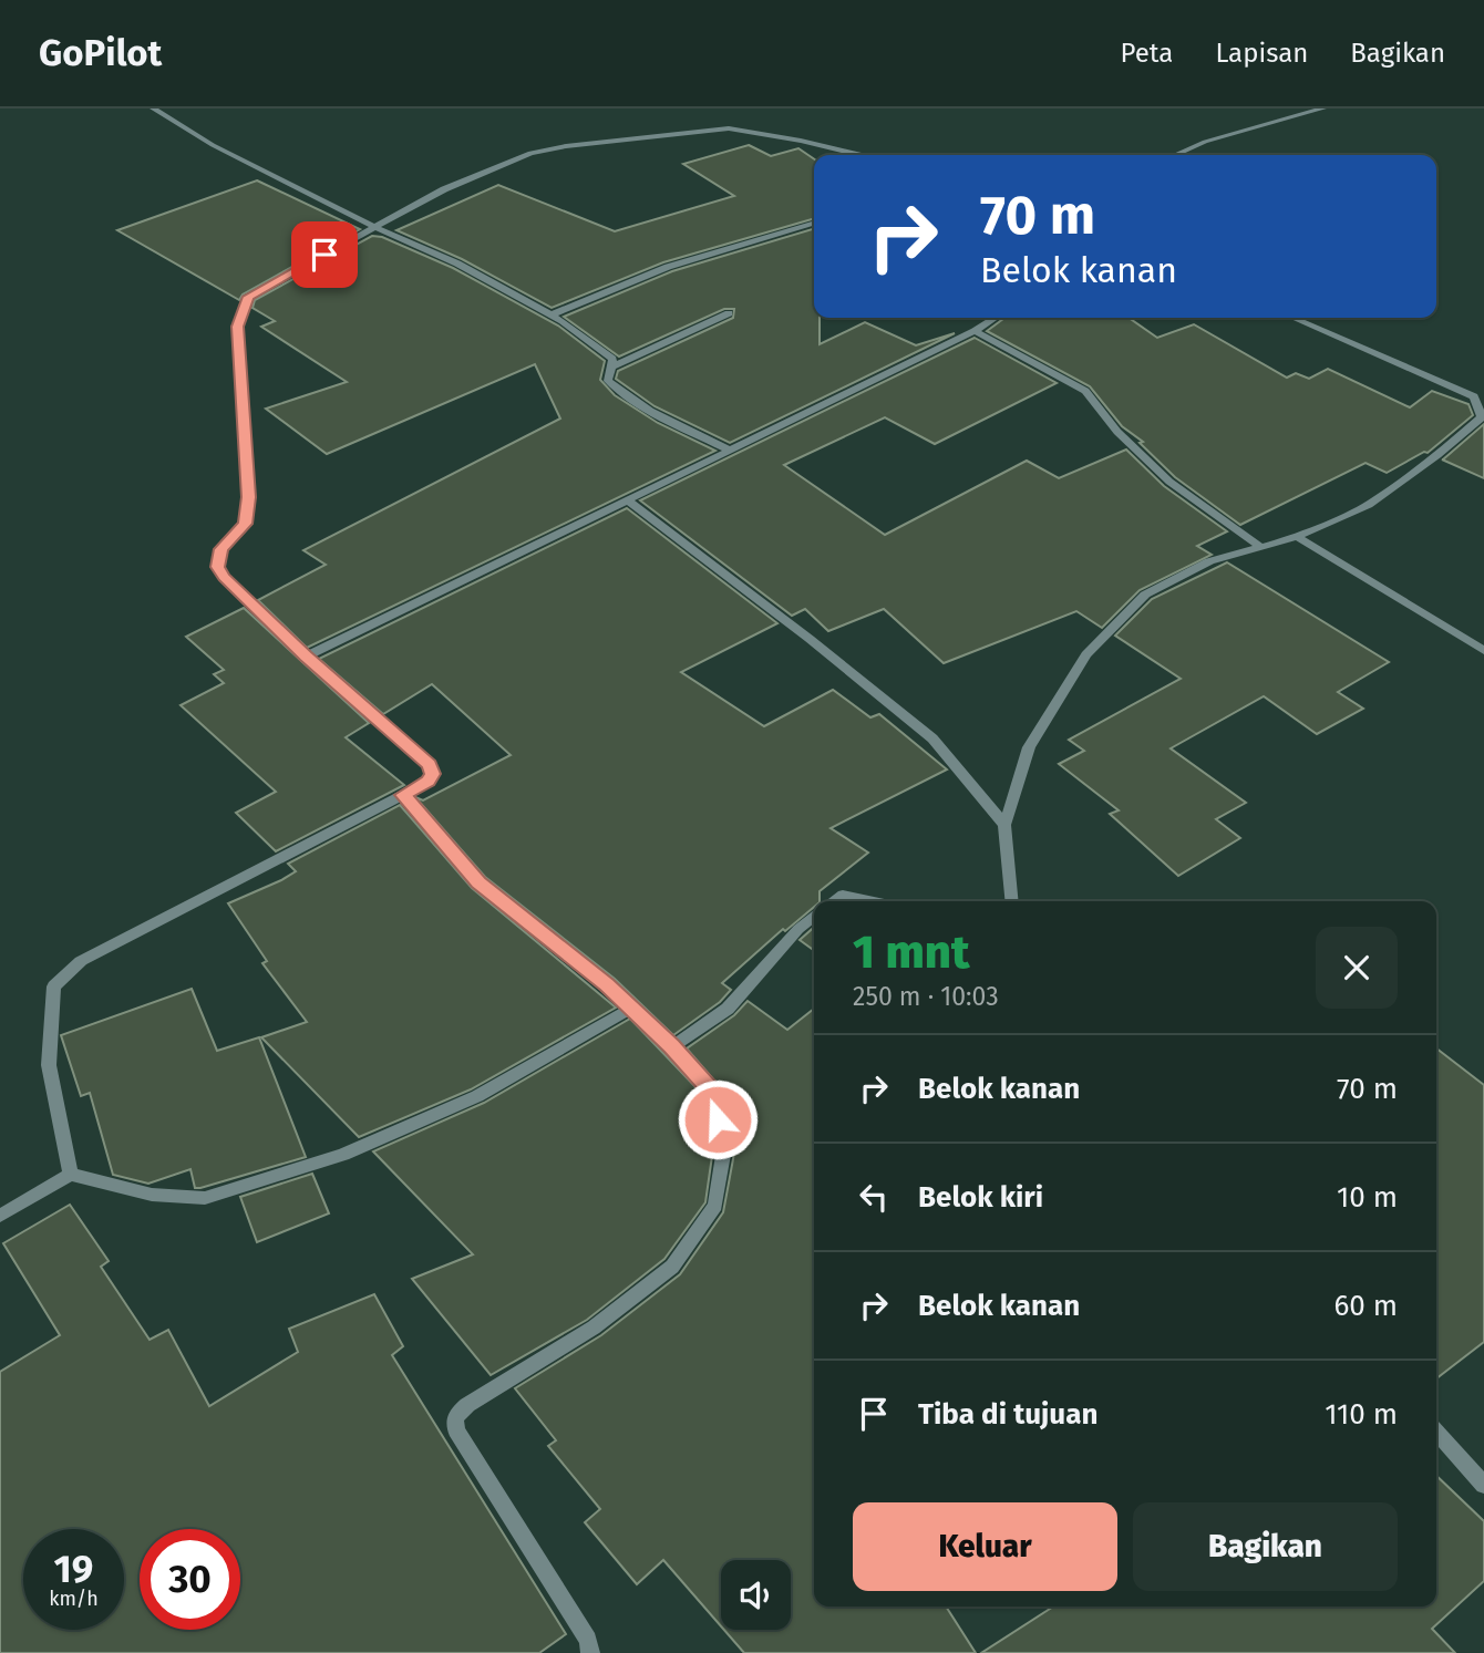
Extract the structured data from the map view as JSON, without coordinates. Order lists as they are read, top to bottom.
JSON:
{
  "page": {
    "header": "GoPilot",
    "nav": ["Peta", "Lapisan", "Bagikan"],
    "turn": ["70 m", "Belok kanan"],
    "heading": ["1 mnt", "250 m · 10:03"],
    "list": [
      {
        "name": "Belok kanan",
        "value": "70 m"
      },
      {
        "name": "Belok kiri",
        "value": "10 m"
      },
      {
        "name": "Belok kanan",
        "value": "60 m"
      },
      {
        "name": "Tiba di tujuan",
        "value": "110 m"
      }
    ],
    "buttons": ["Keluar", "Bagikan"],
    "speed": "19 km/h",
    "limit": "30"
  }
}
